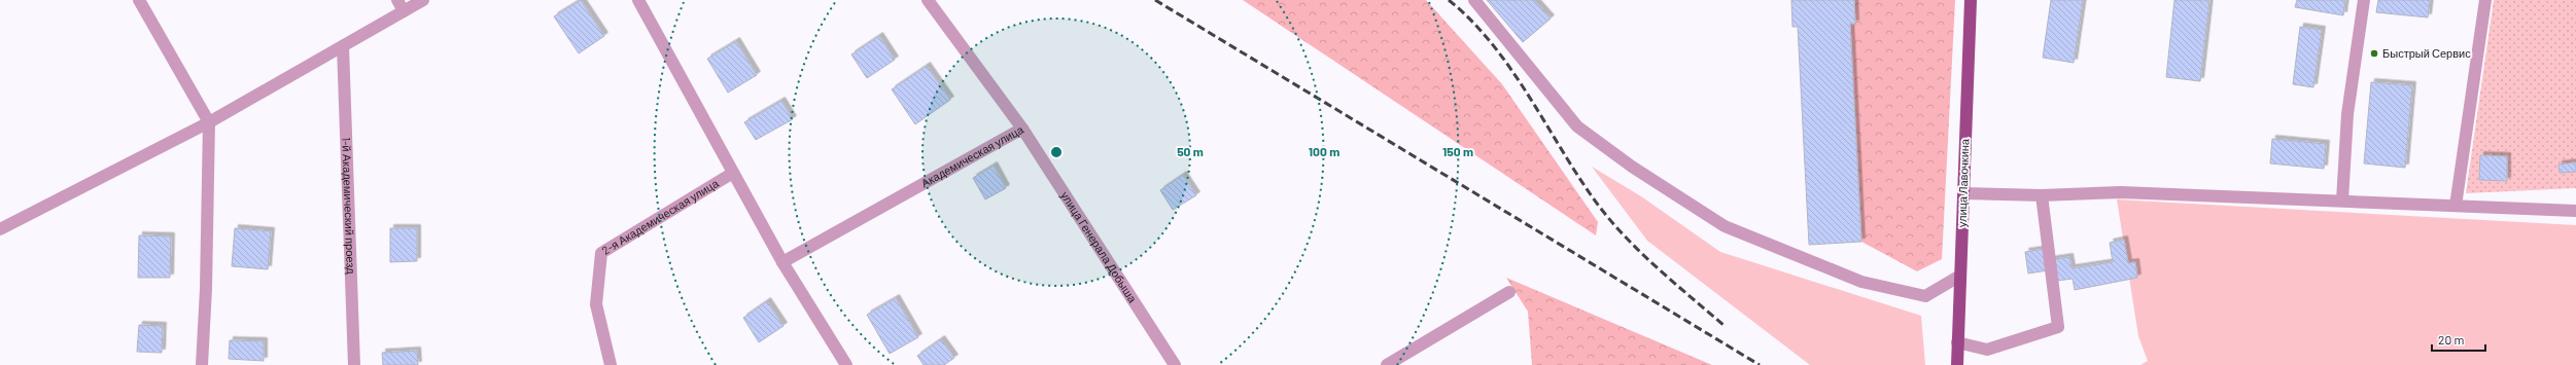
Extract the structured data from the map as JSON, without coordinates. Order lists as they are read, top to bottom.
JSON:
{
  "streets": {
    "main road": ["улица Лавочкина"],
    "street": [
      "Академическая улица",
      "1-й Академический проезд",
      "2-я Академическая улица",
      "улица Генерала Добыша"
    ]
  },
  "crossings": [
    ["Академическая улица", "улица Генерала Добыша"]
  ],
  "places": ["Быстрый Сервис"],
  "scale_bar": "20 m",
  "rings": ["50 m", "100 m", "150 m"]
}
